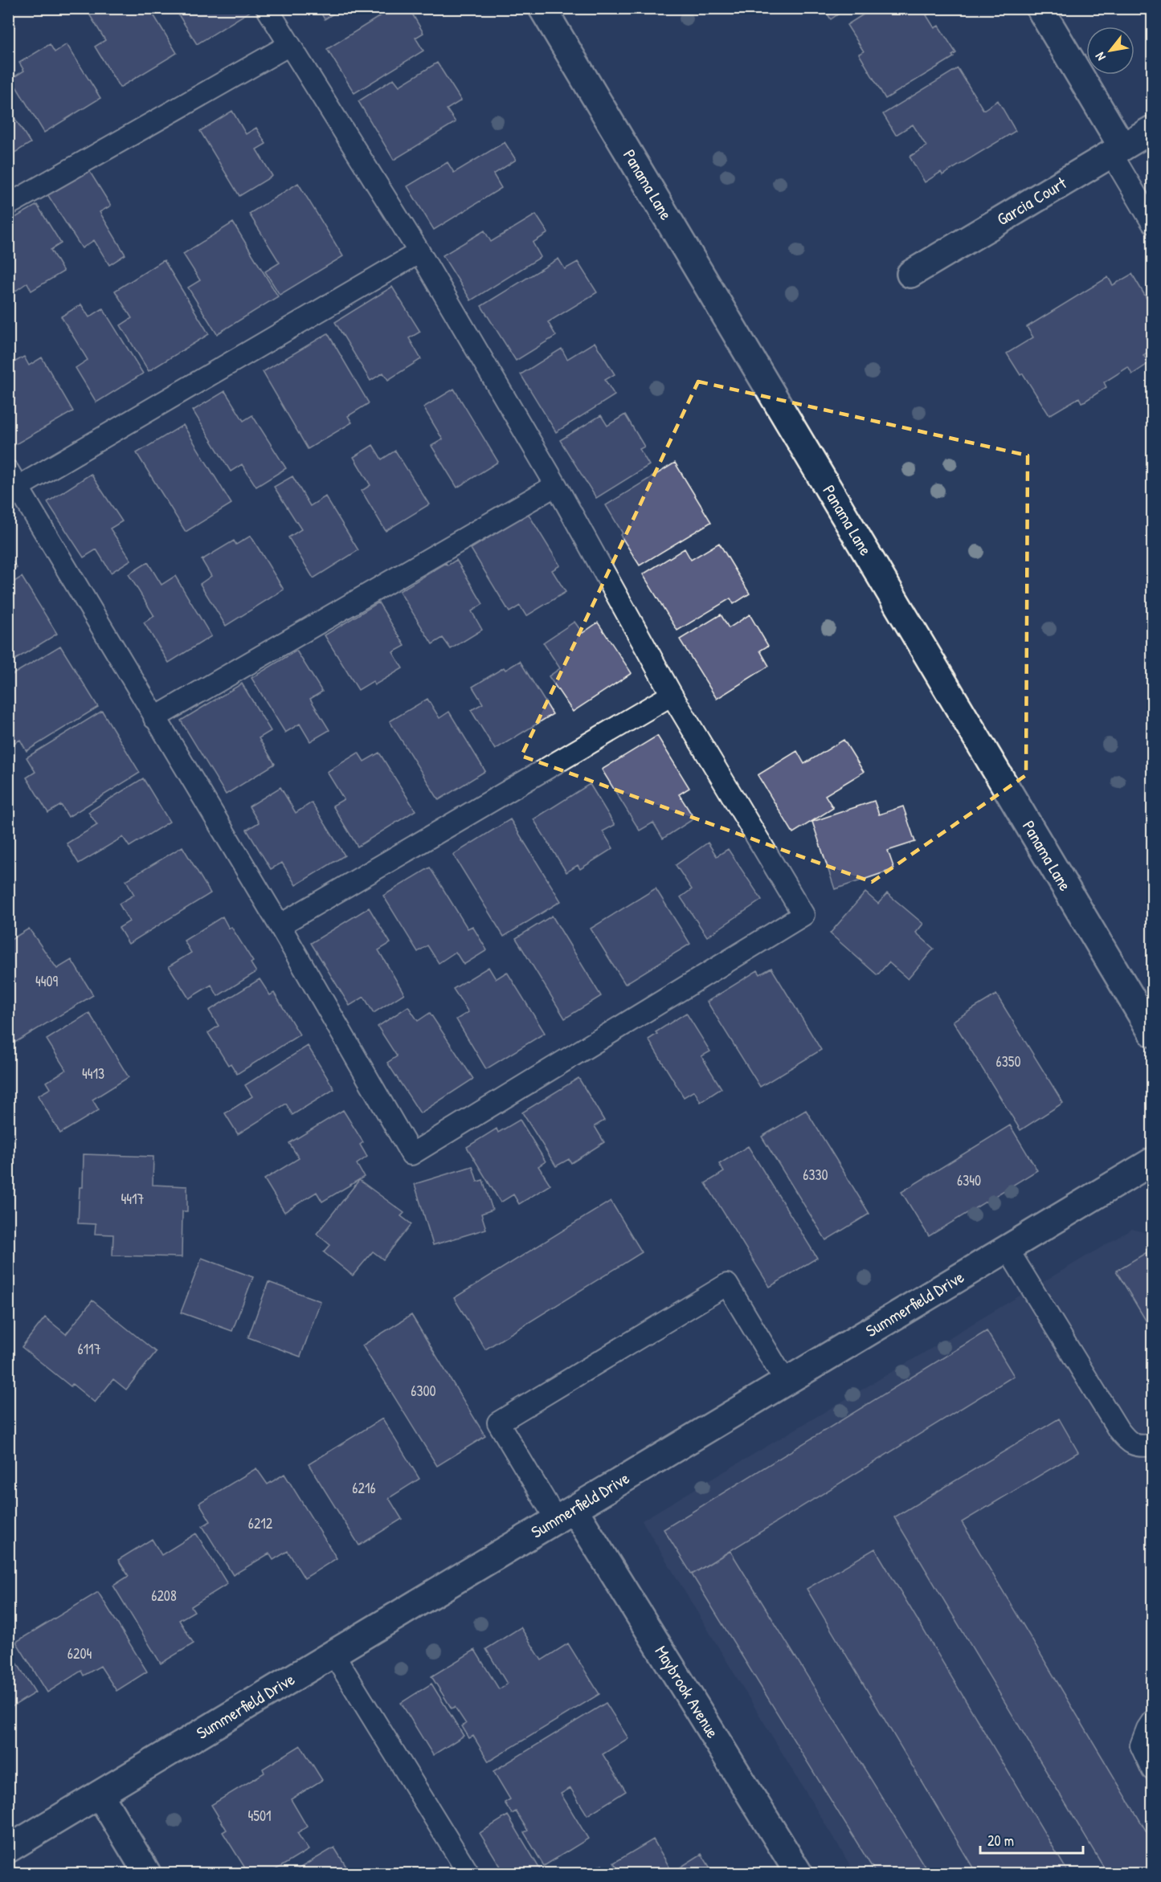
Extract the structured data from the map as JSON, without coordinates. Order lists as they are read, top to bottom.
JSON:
{
  "streets": {
    "street": [
      "Panama Lane",
      "Garcia Court",
      "Summerfield Drive",
      "Maybrook Avenue"
    ]
  },
  "crossings": [
    ["Summerfield Drive", "Maybrook Avenue"]
  ],
  "house_numbers": [
    "4409",
    "6350",
    "4413",
    "6330",
    "6340",
    "4417",
    "6117",
    "6300",
    "6216",
    "6212",
    "6208",
    "6204",
    "4501"
  ],
  "scale_bar": "20 m",
  "north": "bottom left"
}
